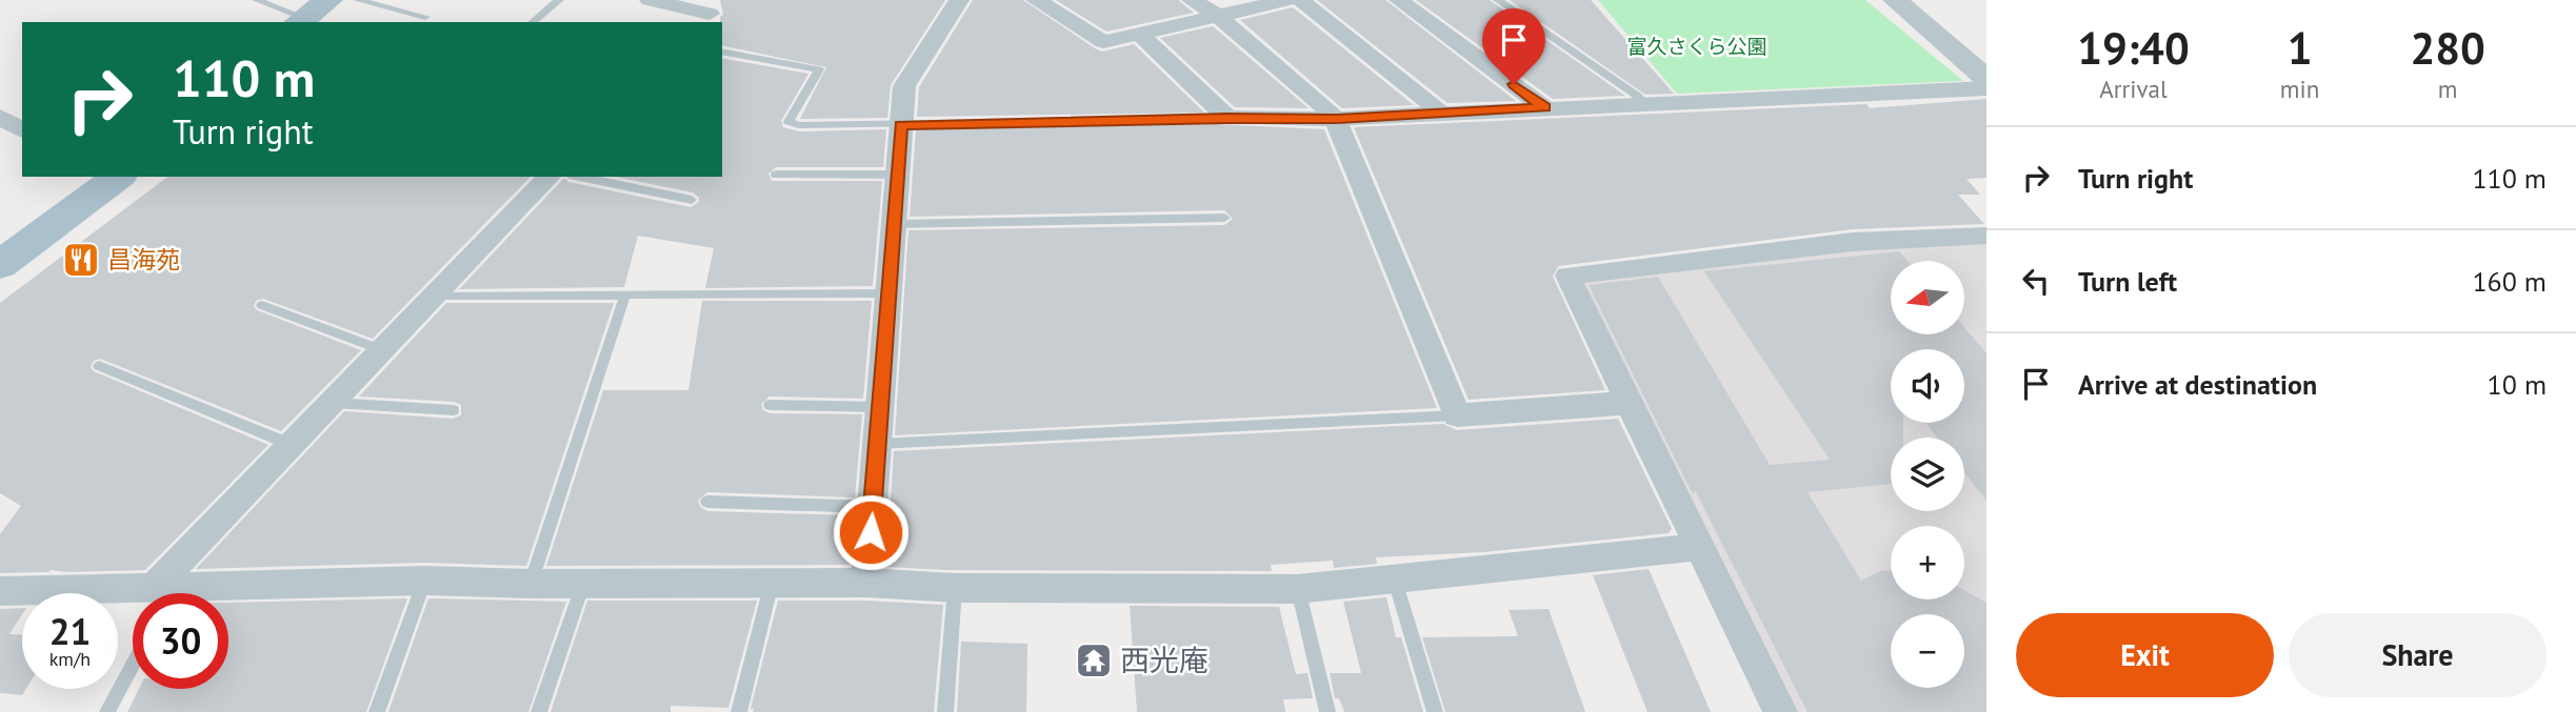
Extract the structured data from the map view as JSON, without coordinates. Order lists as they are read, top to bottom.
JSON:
{
  "parks": ["富久さくら公園"],
  "places": {
    "restaurant": ["昌海苑"],
    "temple": ["西光庵"]
  },
  "north": "left",
  "page": {
    "eta": [
      "19:40",
      "Arrival",
      "1",
      "min",
      "280",
      "m"
    ],
    "turn": ["110 m", "Turn right"],
    "list": [
      {
        "name": "Turn right",
        "value": "110 m"
      },
      {
        "name": "Turn left",
        "value": "160 m"
      },
      {
        "name": "Arrive at destination",
        "value": "10 m"
      }
    ],
    "map_buttons": ["+", "−"],
    "speed": "21 km/h",
    "limit": "30",
    "buttons": ["Exit", "Share"]
  }
}
